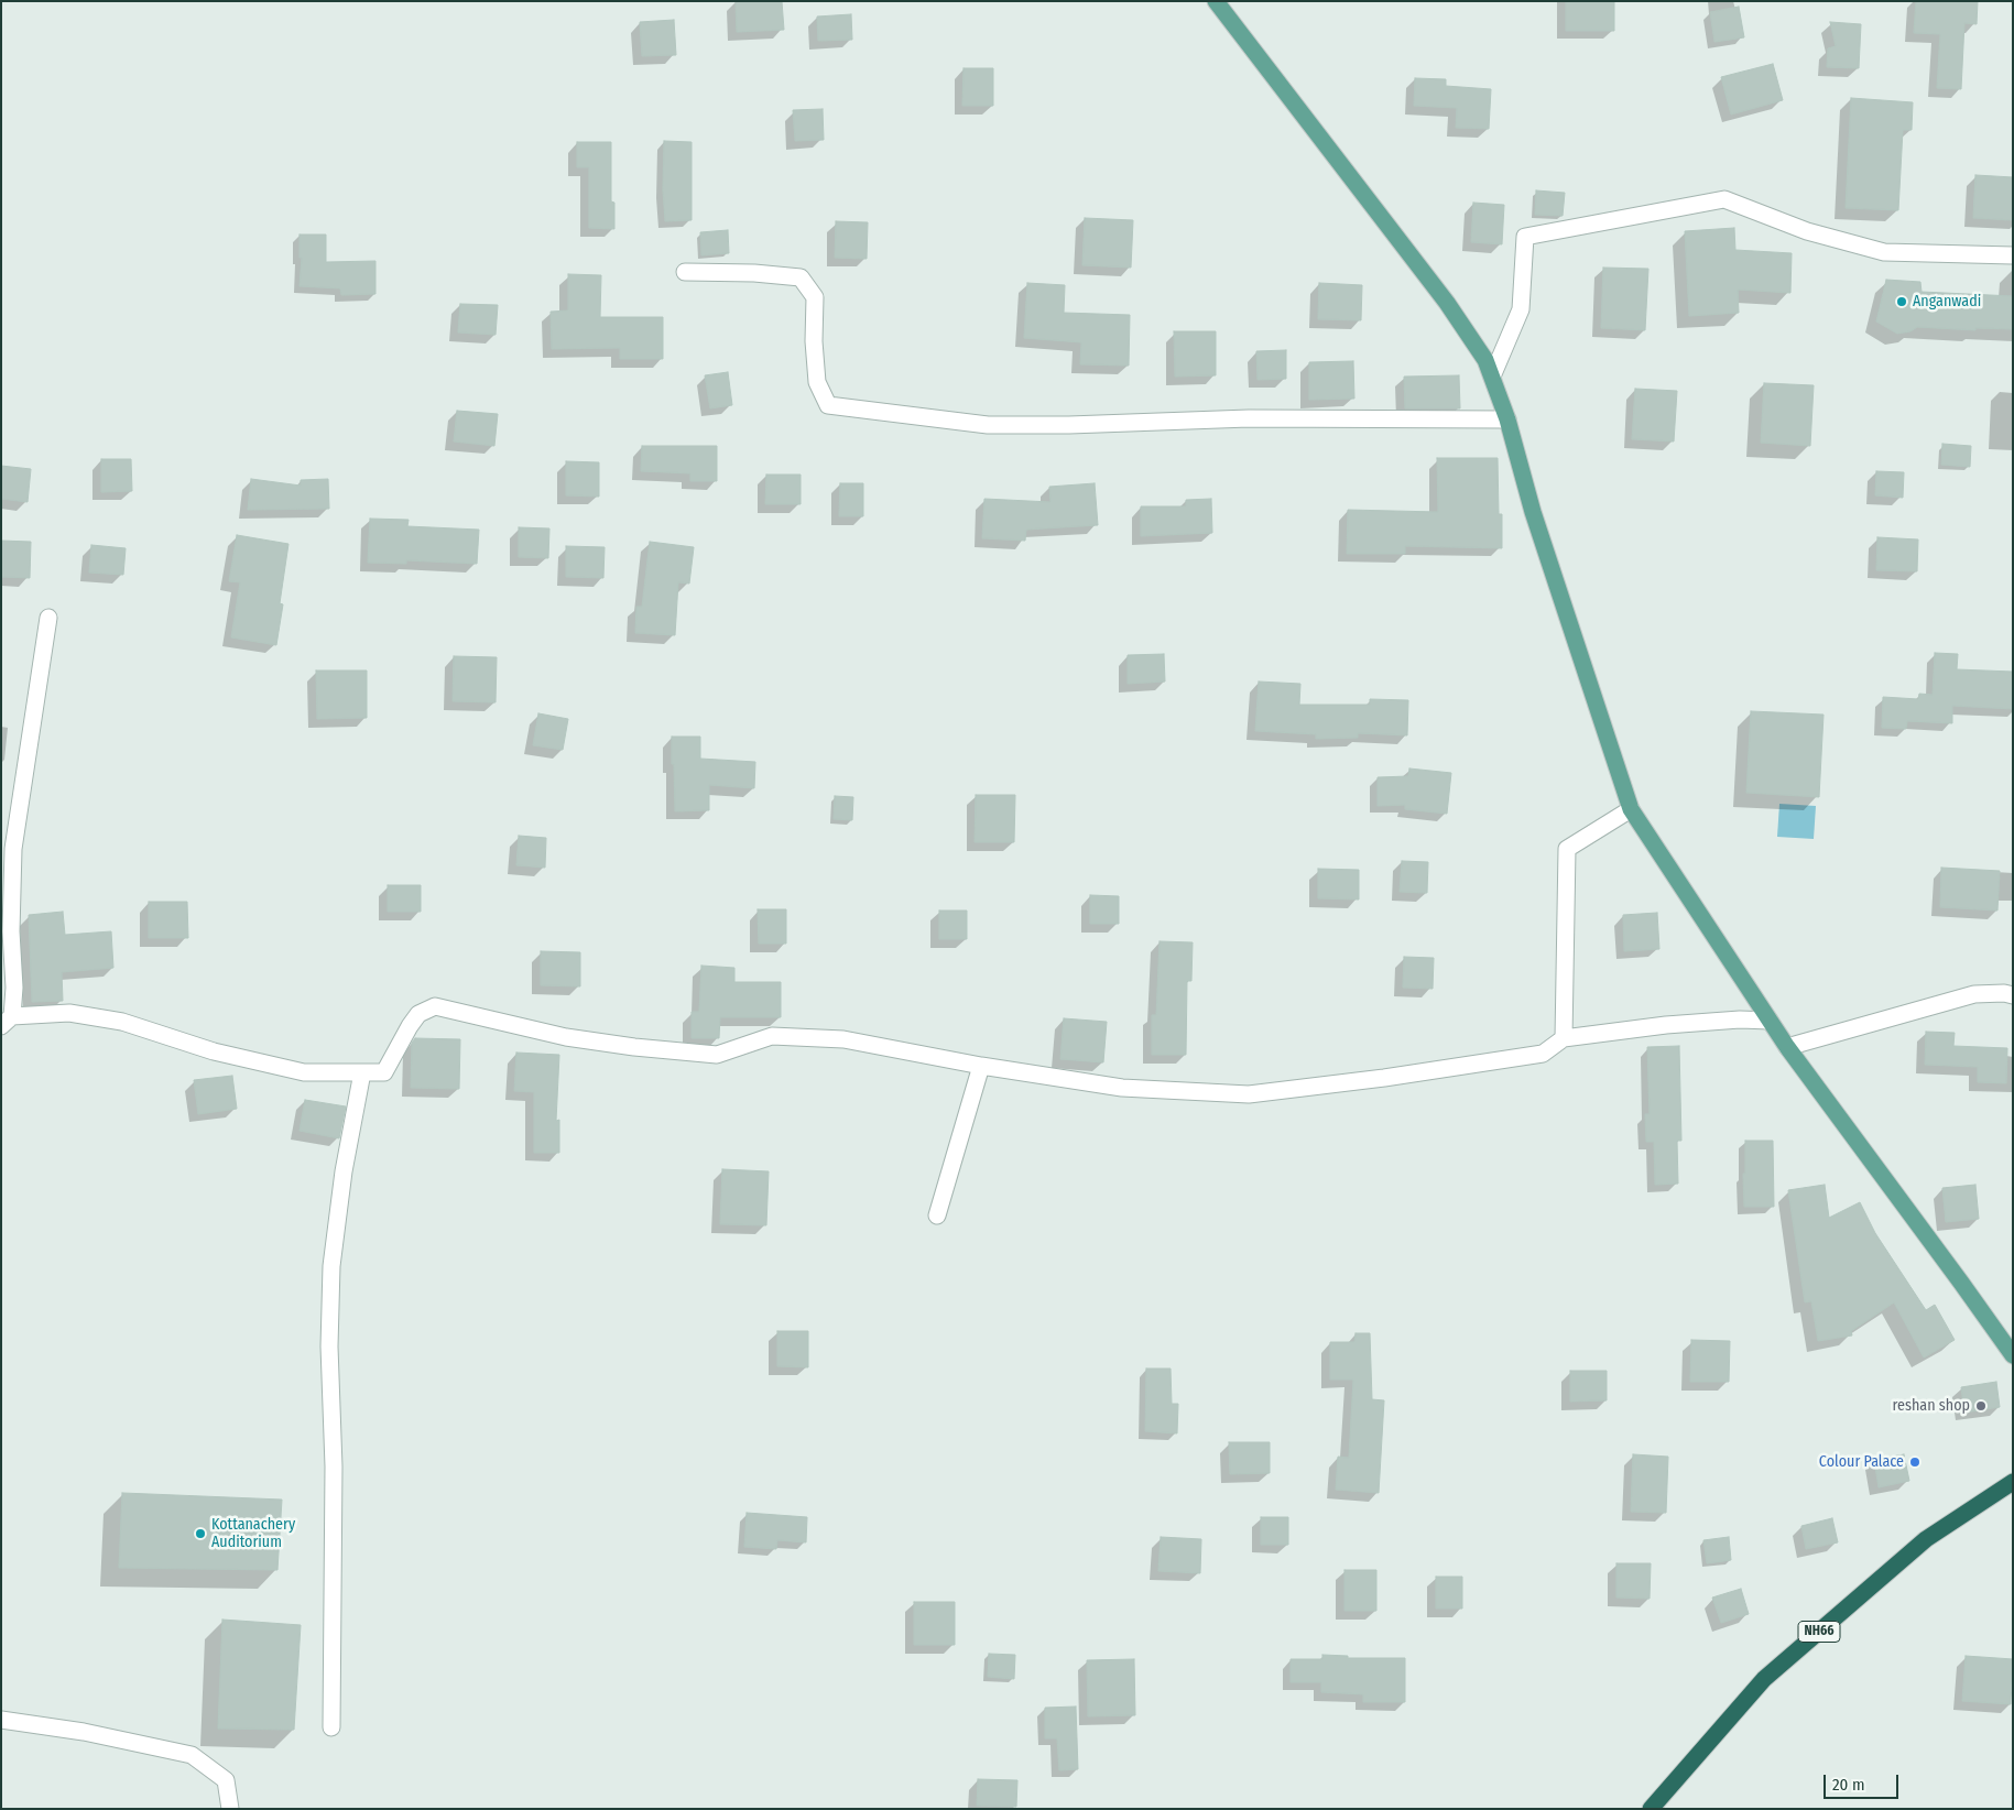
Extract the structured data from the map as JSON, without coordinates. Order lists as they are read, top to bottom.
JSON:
{
  "streets": {
    "highway": ["NH66"]
  },
  "places": [
    "Anganwadi",
    "reshan shop",
    "Colour Palace",
    "Kottanachery Auditorium"
  ],
  "scale_bar": "20 m"
}
